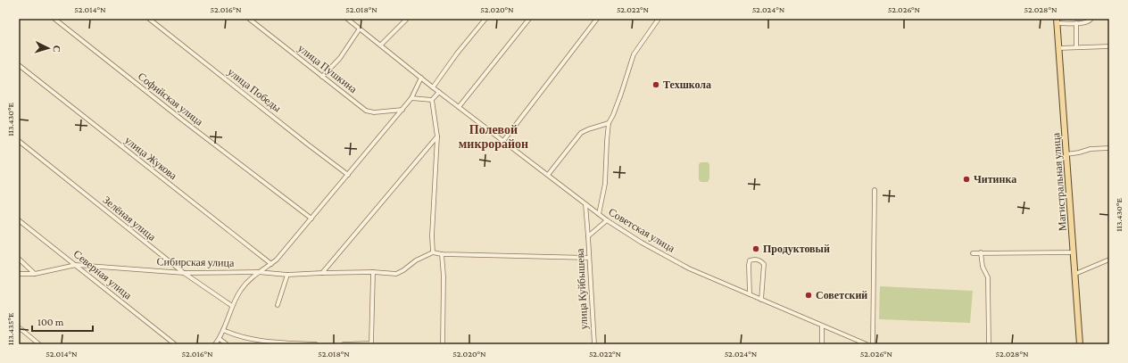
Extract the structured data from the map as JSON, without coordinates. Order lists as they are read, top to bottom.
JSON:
{
  "streets": {
    "main road": ["Магистральная улица"],
    "street": [
      "улица Пушкина",
      "улица Победы",
      "Софийская улица",
      "улица Жукова",
      "Зелёная улица",
      "Советская улица",
      "Сибирская улица",
      "Северная улица",
      "улица Куйбышева"
    ]
  },
  "crossings": [
    ["Зелёная улица", "Сибирская улица"],
    ["Советская улица", "улица Куйбышева"],
    ["Сибирская улица", "Северная улица"]
  ],
  "districts": ["Полевой микрорайон"],
  "places": [
    "Техшкола",
    "Читинка",
    "Продуктовый",
    "Советский"
  ],
  "scale_bar": "100 m",
  "north": "right",
  "coordinates": [
    "52.014°N",
    "52.016°N",
    "52.018°N",
    "52.020°N",
    "52.022°N",
    "52.024°N",
    "52.026°N",
    "52.028°N",
    "113.430°E",
    "113.435°E"
  ]
}
